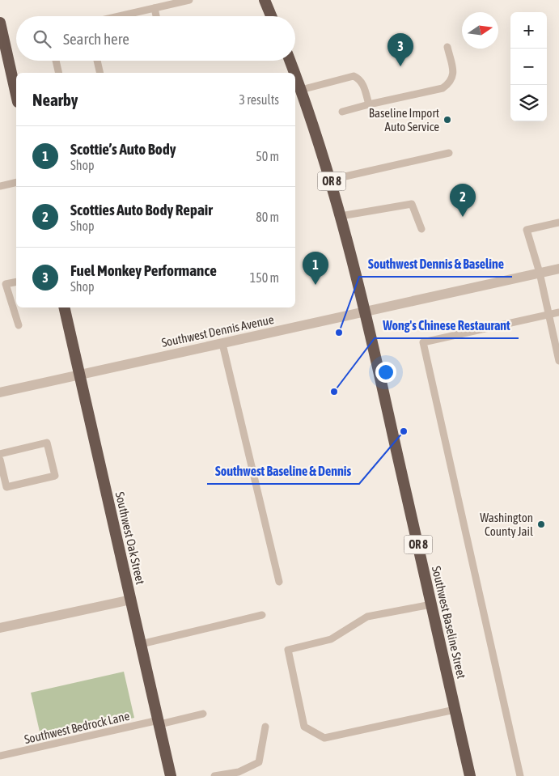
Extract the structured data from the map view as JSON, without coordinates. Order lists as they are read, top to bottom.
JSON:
{
  "streets": {
    "highway": ["OR 8", "Southwest Oak Street", "Southwest Baseline Street"],
    "street": ["Southwest Dennis Avenue"],
    "lane": ["Southwest Bedrock Lane"]
  },
  "crossings": [
    ["Southwest Dennis Avenue", "Southwest Oak Street"],
    ["Southwest Dennis Avenue", "Southwest Baseline Street"],
    ["Southwest Oak Street", "Southwest Bedrock Lane"]
  ],
  "places": [
    "Baseline Import Auto Service",
    "Southwest Dennis & Baseline",
    "Wong's Chinese Restaurant",
    "Southwest Baseline & Dennis",
    "Washington County Jail"
  ],
  "north": "right",
  "page": {
    "map_buttons": ["+", "−"],
    "search": "Search here",
    "pins": ["3", "2", "1"],
    "heading": ["Nearby", "3 results"],
    "list": [
      {
        "mark": "1",
        "name": "Scottie’s Auto Body",
        "note": "Shop",
        "value": "50 m"
      },
      {
        "mark": "2",
        "name": "Scotties Auto Body Repair",
        "note": "Shop",
        "value": "80 m"
      },
      {
        "mark": "3",
        "name": "Fuel Monkey Performance",
        "note": "Shop",
        "value": "150 m"
      }
    ]
  }
}
